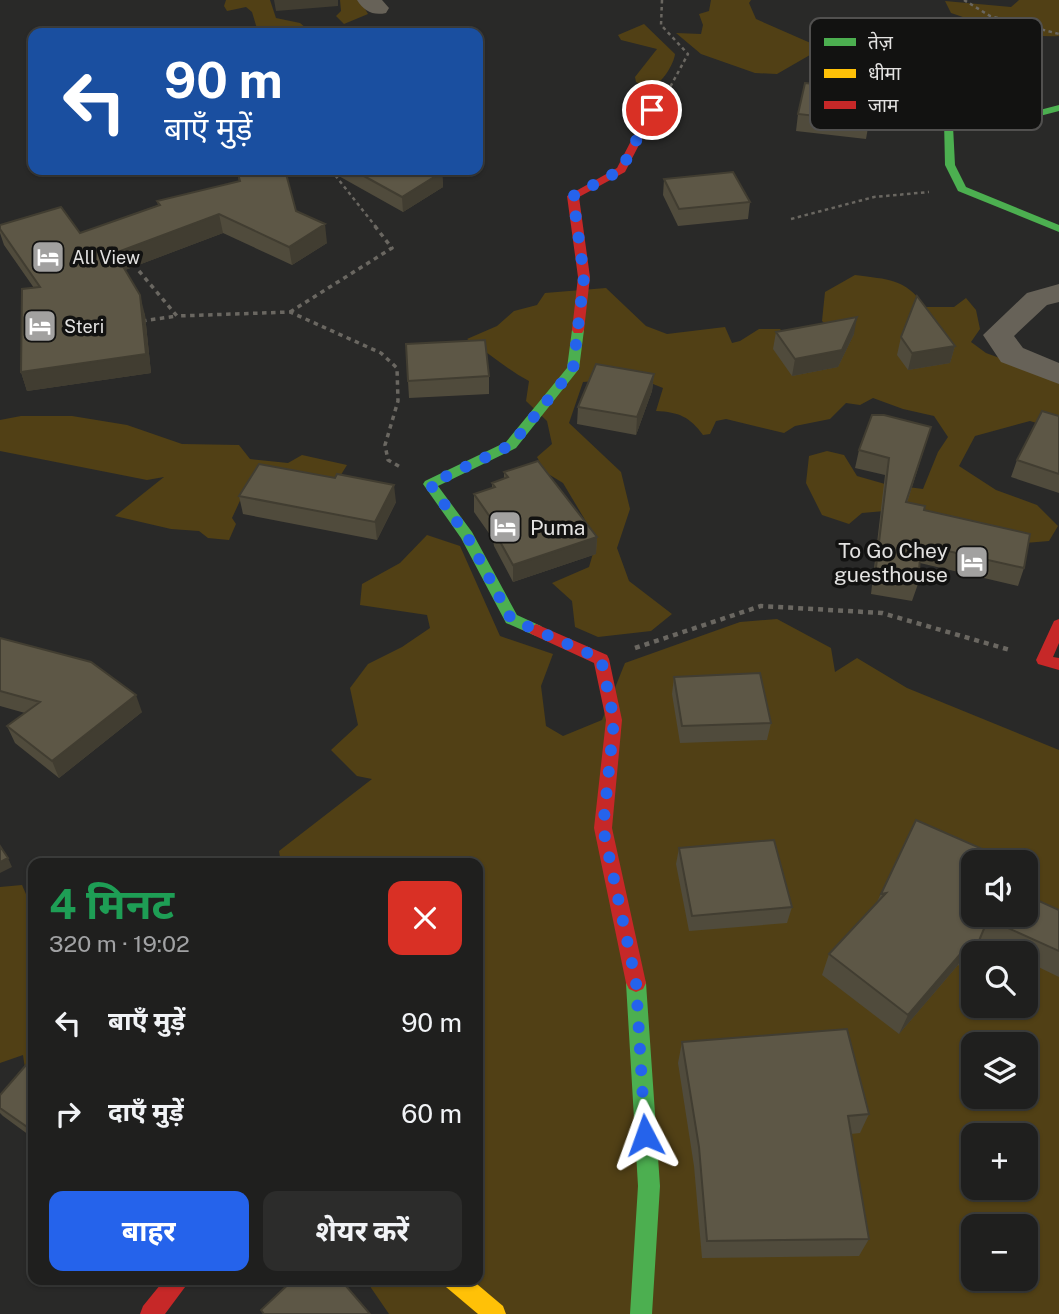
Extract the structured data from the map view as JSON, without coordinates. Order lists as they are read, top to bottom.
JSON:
{
  "places": {
    "hotel": [
      "All View",
      "Steri",
      "Puma",
      "To Go Chey guesthouse"
    ]
  },
  "legend": ["तेज़", "धीमा", "जाम"],
  "page": {
    "turn": ["90 m", "बाएँ मुड़ें"],
    "map_buttons": ["+", "−"],
    "heading": ["4 मिनट", "320 m · 19:02"],
    "list": [
      {
        "name": "बाएँ मुड़ें",
        "value": "90 m"
      },
      {
        "name": "दाएँ मुड़ें",
        "value": "60 m"
      }
    ],
    "buttons": ["बाहर", "शेयर करें"]
  }
}
